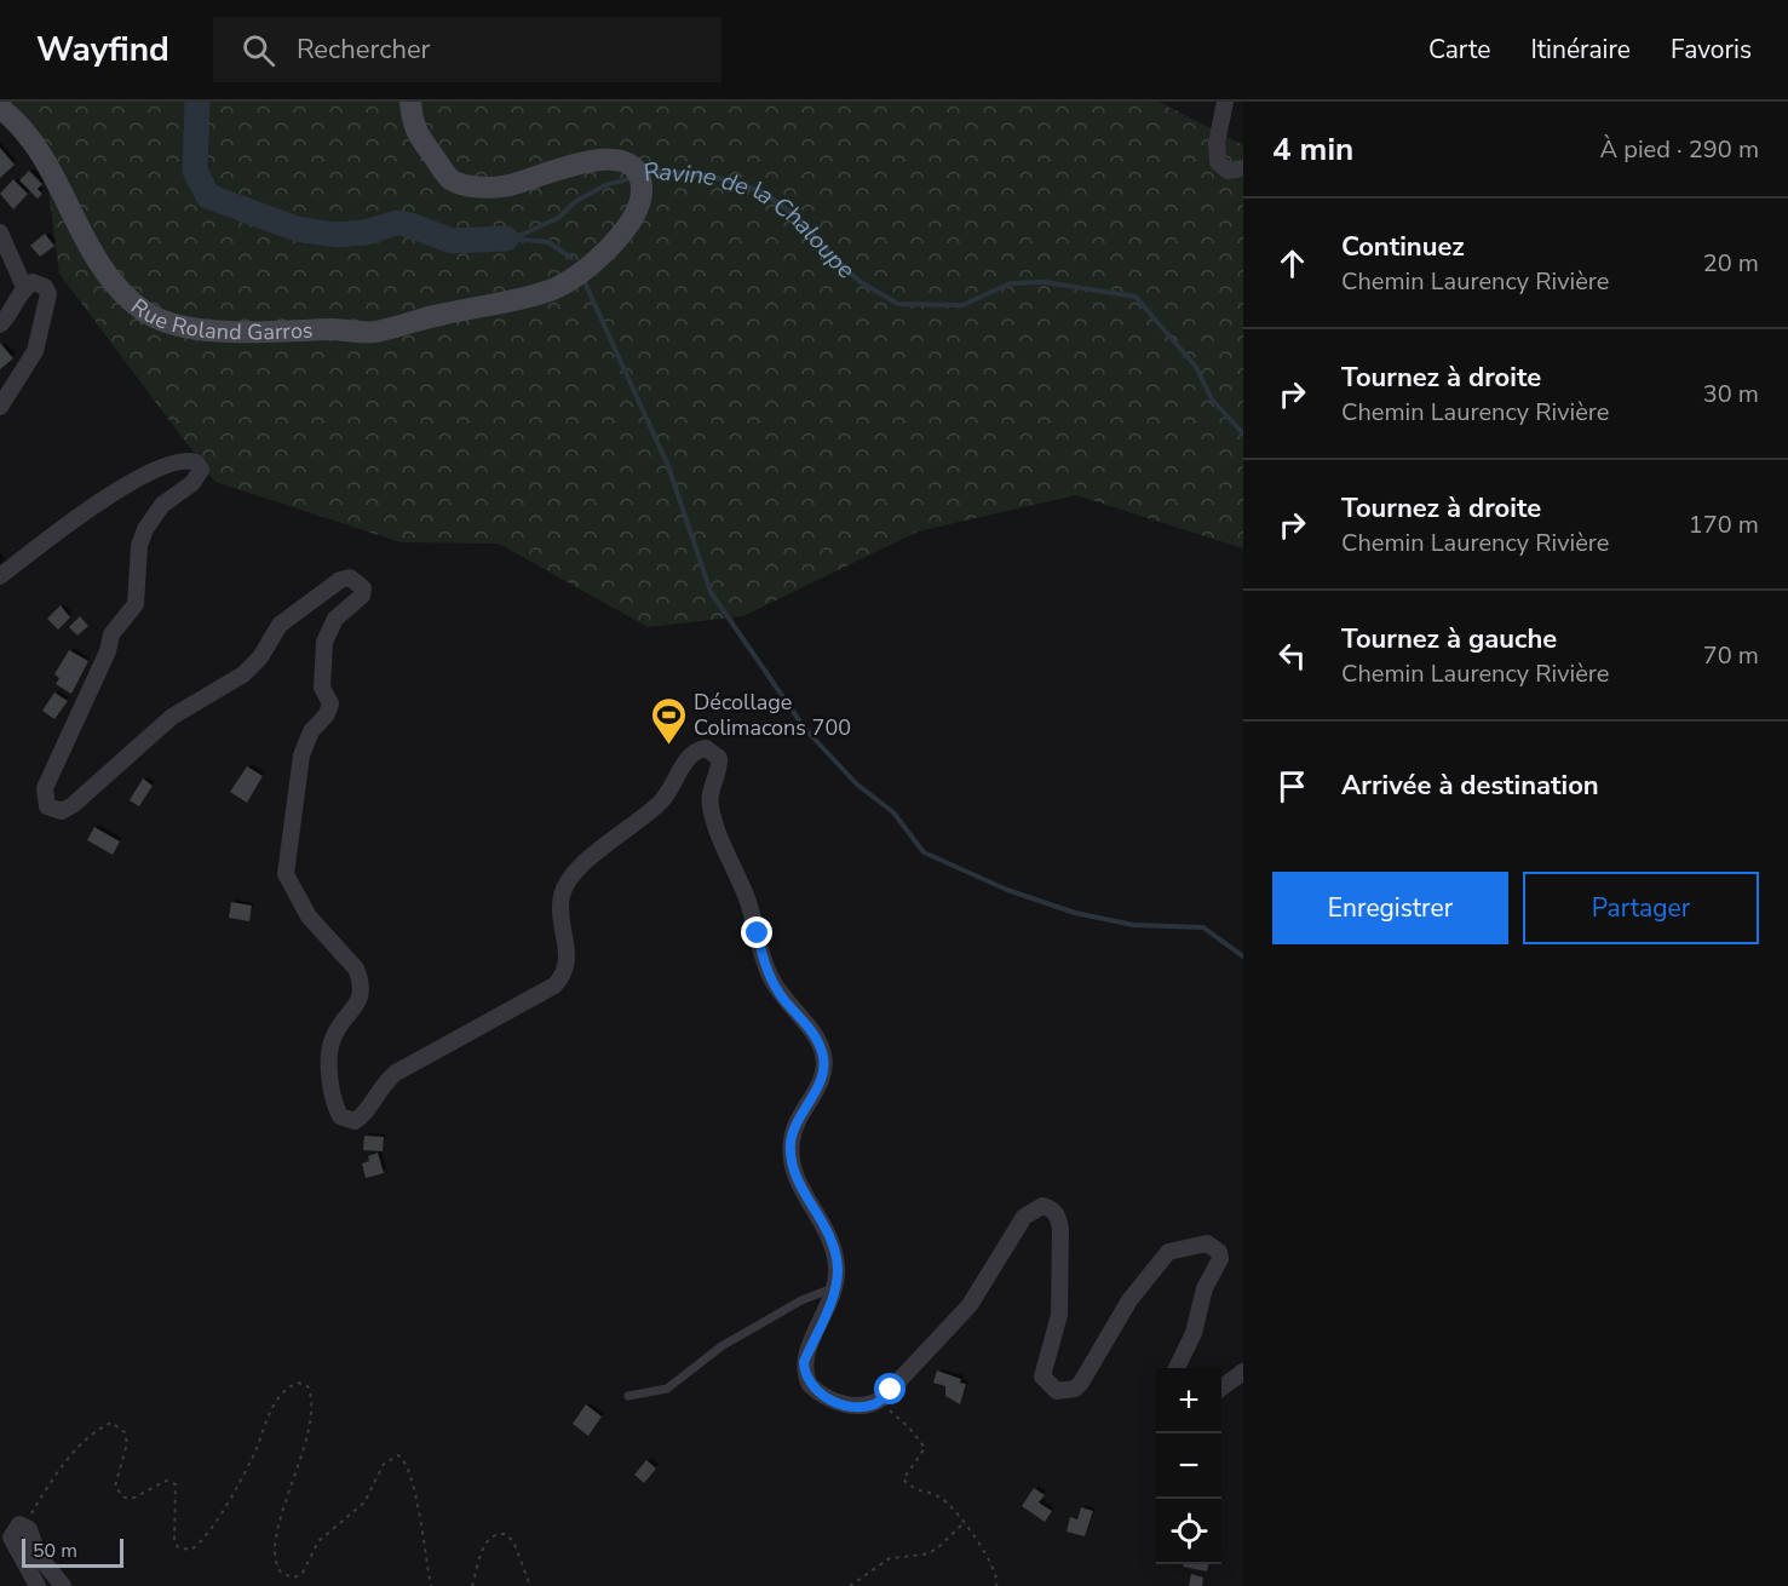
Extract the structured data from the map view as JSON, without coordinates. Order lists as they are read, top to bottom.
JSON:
{
  "streets": {
    "main road": ["Rue Roland Garros"]
  },
  "water": ["Ravine de la Chaloupe"],
  "places": {
    "sports": ["Décollage Colimacons 700"]
  },
  "scale_bar": "50 m",
  "page": {
    "header": "Wayfind",
    "search": "Rechercher",
    "nav": ["Carte", "Itinéraire", "Favoris"],
    "heading": ["4 min", "À pied · 290 m"],
    "list": [
      ["Continuez", "Chemin Laurency Rivière", "20 m"],
      ["Tournez à droite", "Chemin Laurency Rivière", "30 m"],
      ["Tournez à droite", "Chemin Laurency Rivière", "170 m"],
      ["Tournez à gauche", "Chemin Laurency Rivière", "70 m"],
      "Arrivée à destination"
    ],
    "buttons": ["Enregistrer", "Partager"],
    "map_buttons": ["+", "−"],
    "scale": "50 m"
  }
}
